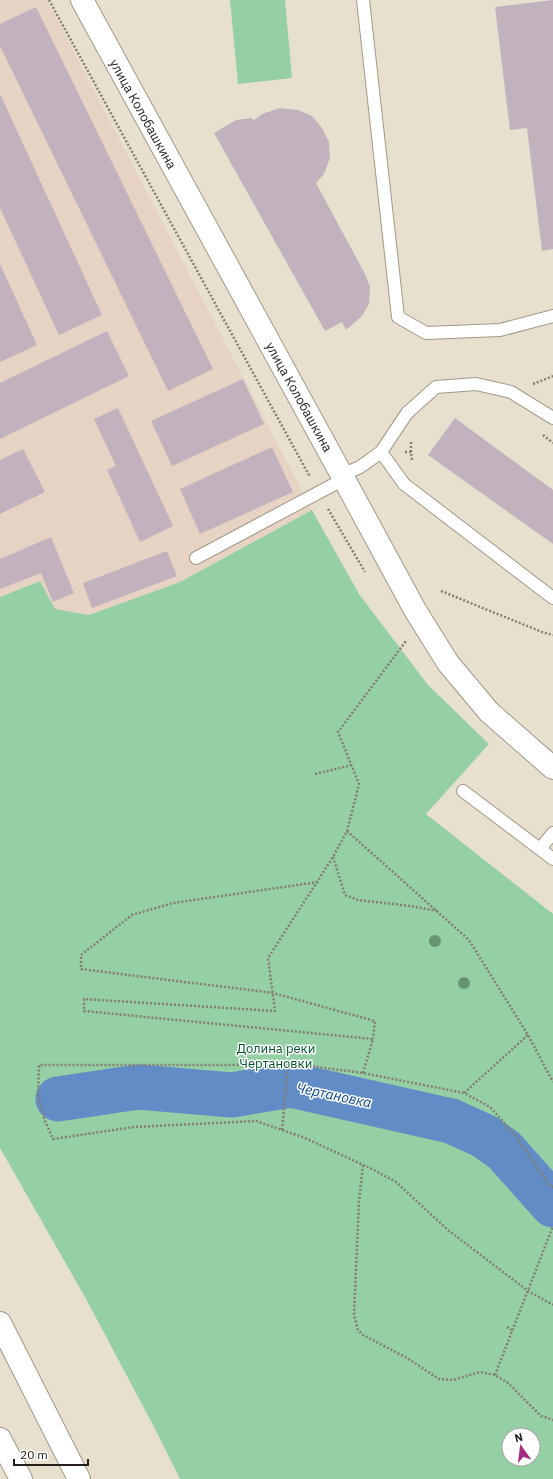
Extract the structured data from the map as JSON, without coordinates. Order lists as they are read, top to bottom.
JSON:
{
  "streets": {
    "street": ["улица Колобашкина"]
  },
  "water": ["Чертановка"],
  "parks": ["Долина реки Чертановки"],
  "scale_bar": "20 m",
  "north": "top"
}
